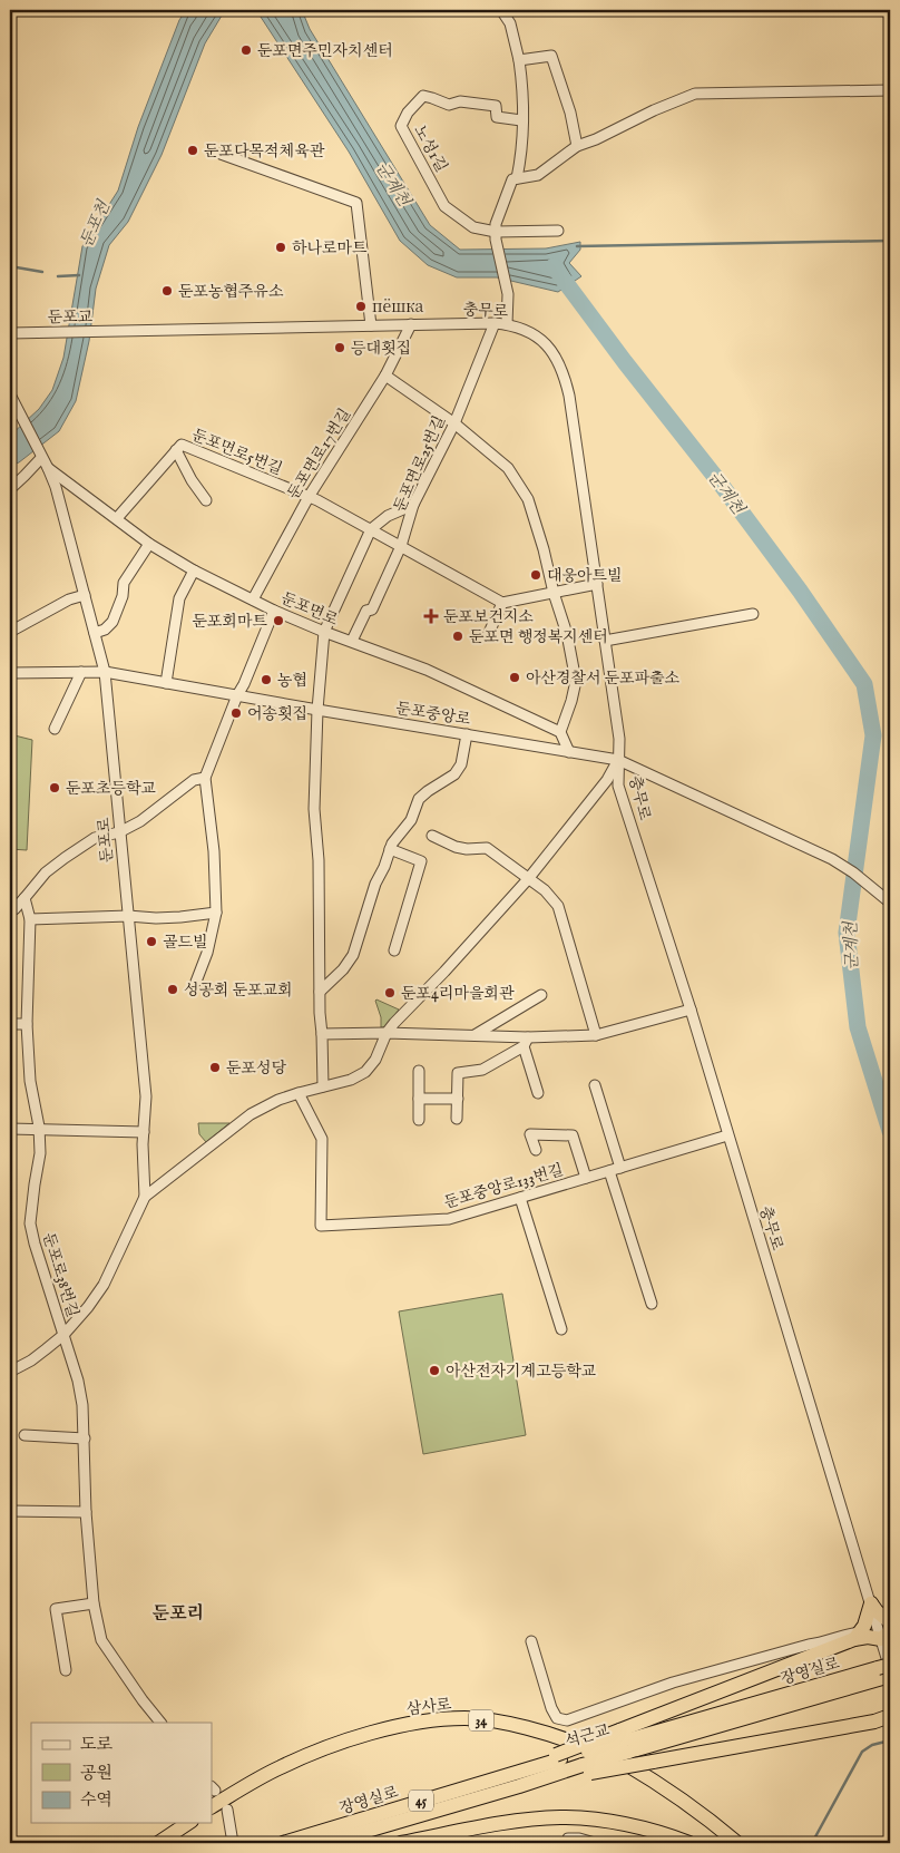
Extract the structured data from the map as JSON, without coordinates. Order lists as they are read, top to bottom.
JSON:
{
  "streets": {
    "highway": [
      "장영실로",
      "삼사로",
      "34",
      "석근교",
      "45"
    ],
    "street": [
      "노성1길",
      "충무로",
      "둔포교",
      "둔포면로5번길",
      "둔포면로17번길",
      "둔포면로25번길",
      "둔포면로",
      "둔포중앙로",
      "둔포로",
      "둔포중앙로133번길",
      "둔포로38번길"
    ]
  },
  "crossings": [
    ["충무로", "둔포교"],
    ["충무로", "둔포면로17번길"],
    ["충무로", "둔포면로25번길"],
    ["충무로", "둔포중앙로"],
    ["충무로", "둔포로"],
    ["충무로", "둔포중앙로133번길"],
    ["충무로", "장영실로"],
    ["둔포면로5번길", "둔포면로17번길"],
    ["둔포면로5번길", "둔포면로25번길"],
    ["둔포면로5번길", "둔포면로"],
    ["둔포면로17번길", "둔포면로"],
    ["둔포면로25번길", "둔포면로"],
    ["둔포면로", "둔포로"],
    ["둔포중앙로", "둔포로"],
    ["둔포로", "둔포중앙로133번길"],
    ["둔포로", "둔포로38번길"],
    ["장영실로", "석근교"]
  ],
  "districts": ["둔포리"],
  "water": ["군계천", "둔포천"],
  "places": {
    "other": [
      "둔포면주민자치센터",
      "둔포다목적체육관",
      "하나로마트",
      "둔포농협주유소",
      "пёшка",
      "등대횟집",
      "대웅아트빌",
      "둔포회마트",
      "둔포면 행정복지센터",
      "아산경찰서 둔포파출소",
      "농협",
      "어송횟집",
      "둔포초등학교",
      "골드빌",
      "성공회 둔포교회",
      "둔포4리마을회관",
      "둔포성당",
      "아산전자기계고등학교"
    ],
    "health": ["둔포보건지소"]
  },
  "legend": ["도로", "공원", "수역"]
}
